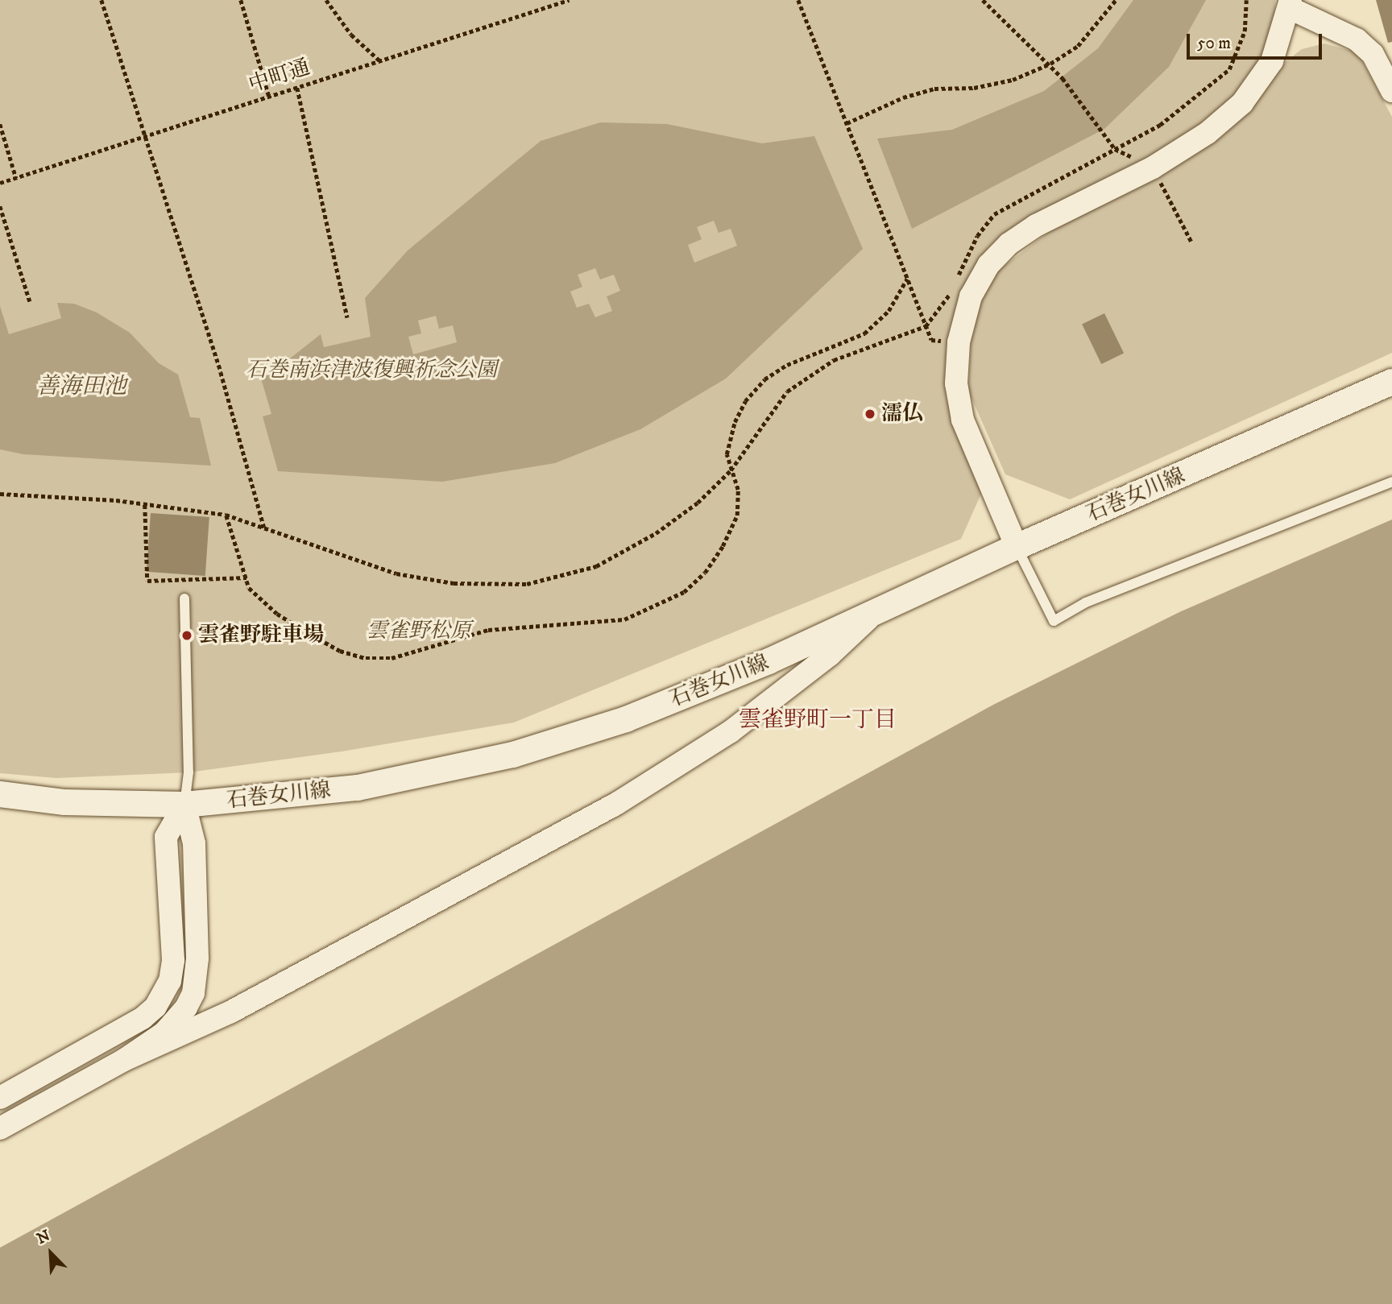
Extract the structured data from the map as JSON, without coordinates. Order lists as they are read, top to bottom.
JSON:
{
  "streets": {
    "main road": ["石巻女川線"],
    "path": ["中町通"]
  },
  "districts": ["雲雀野町一丁目"],
  "water": ["善海田池"],
  "parks": ["石巻南浜津波復興祈念公園", "雲雀野松原"],
  "places": ["濡仏", "雲雀野駐車場"],
  "scale_bar": "50 m",
  "north": "top left"
}
